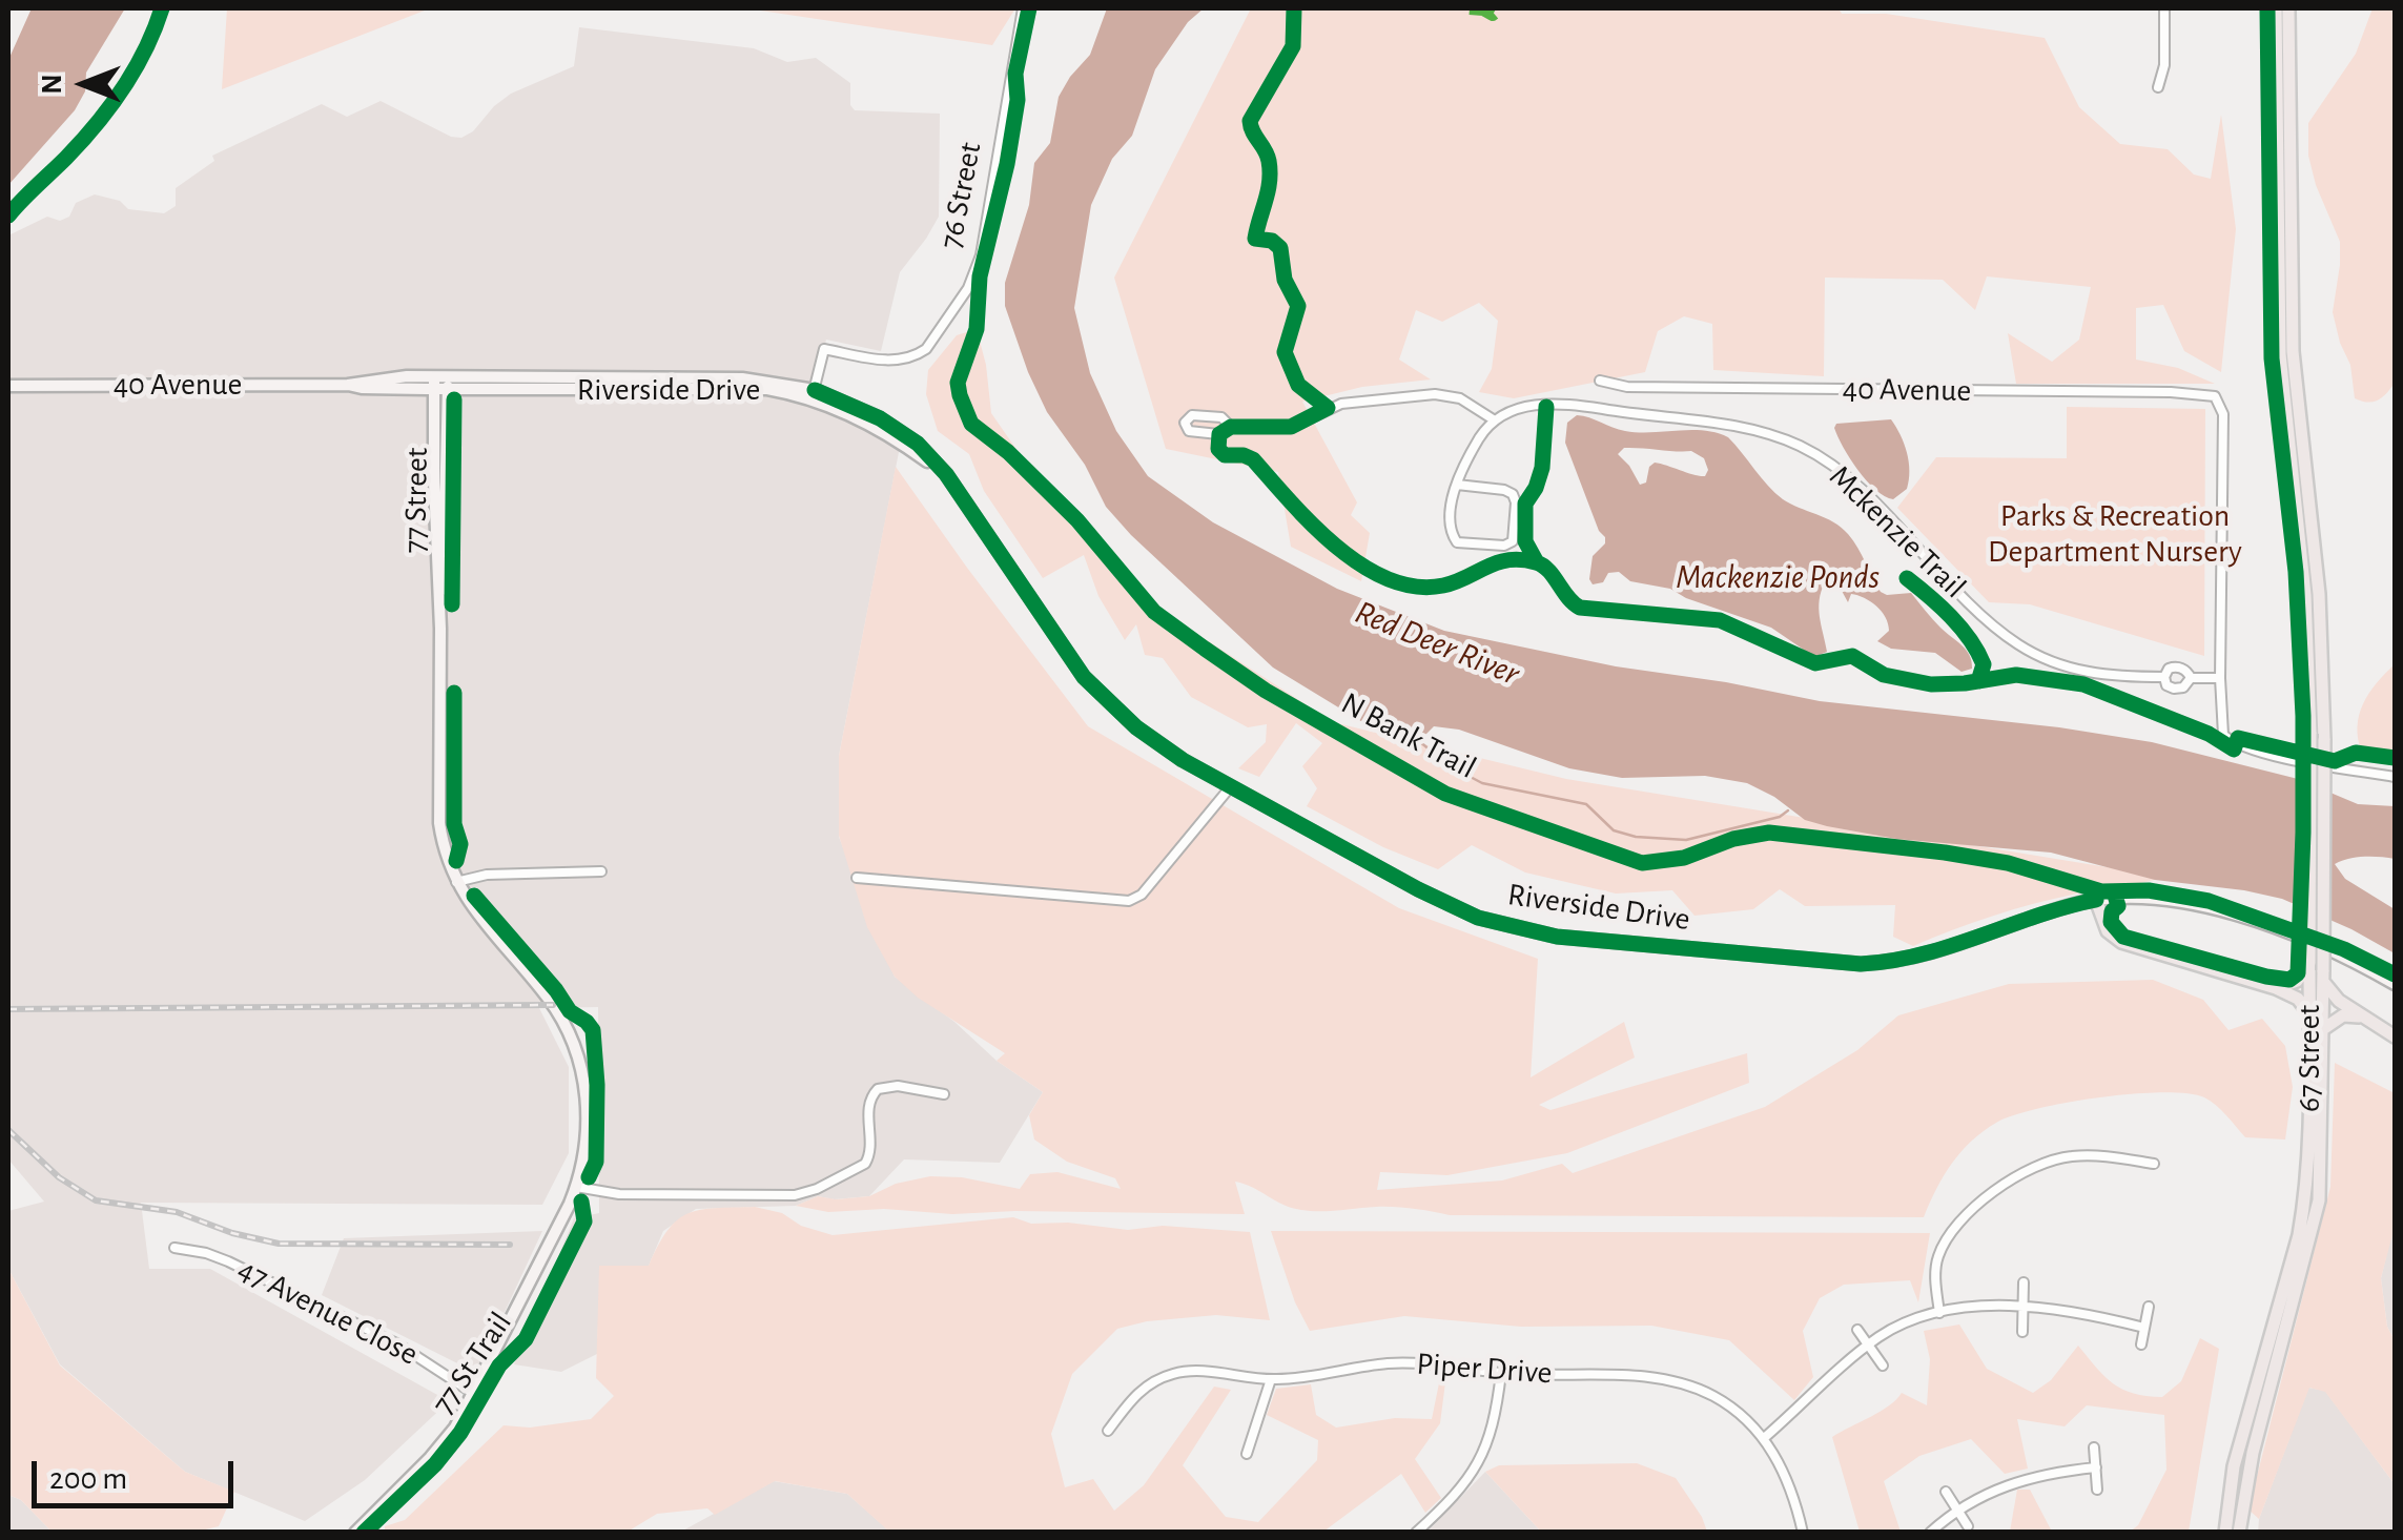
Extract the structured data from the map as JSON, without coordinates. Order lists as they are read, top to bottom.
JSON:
{
  "streets": {
    "main road": [
      "40 Avenue",
      "Riverside Drive",
      "77 Street",
      "67 Street"
    ],
    "street": [
      "76 Street",
      "Mckenzie Trail",
      "47 Avenue Close",
      "Piper Drive"
    ],
    "cycle path": ["N Bank Trail", "77 St Trail"]
  },
  "crossings": [
    ["76 Street", "Riverside Drive"],
    ["40 Avenue", "Riverside Drive"],
    ["40 Avenue", "77 Street"],
    ["40 Avenue", "Mckenzie Trail"],
    ["Riverside Drive", "77 Street"],
    ["77 Street", "47 Avenue Close"]
  ],
  "water": ["Mackenzie Ponds", "Red Deer River"],
  "parks": ["Parks & Recreation Department Nursery"],
  "scale_bar": "200 m",
  "north": "left"
}
